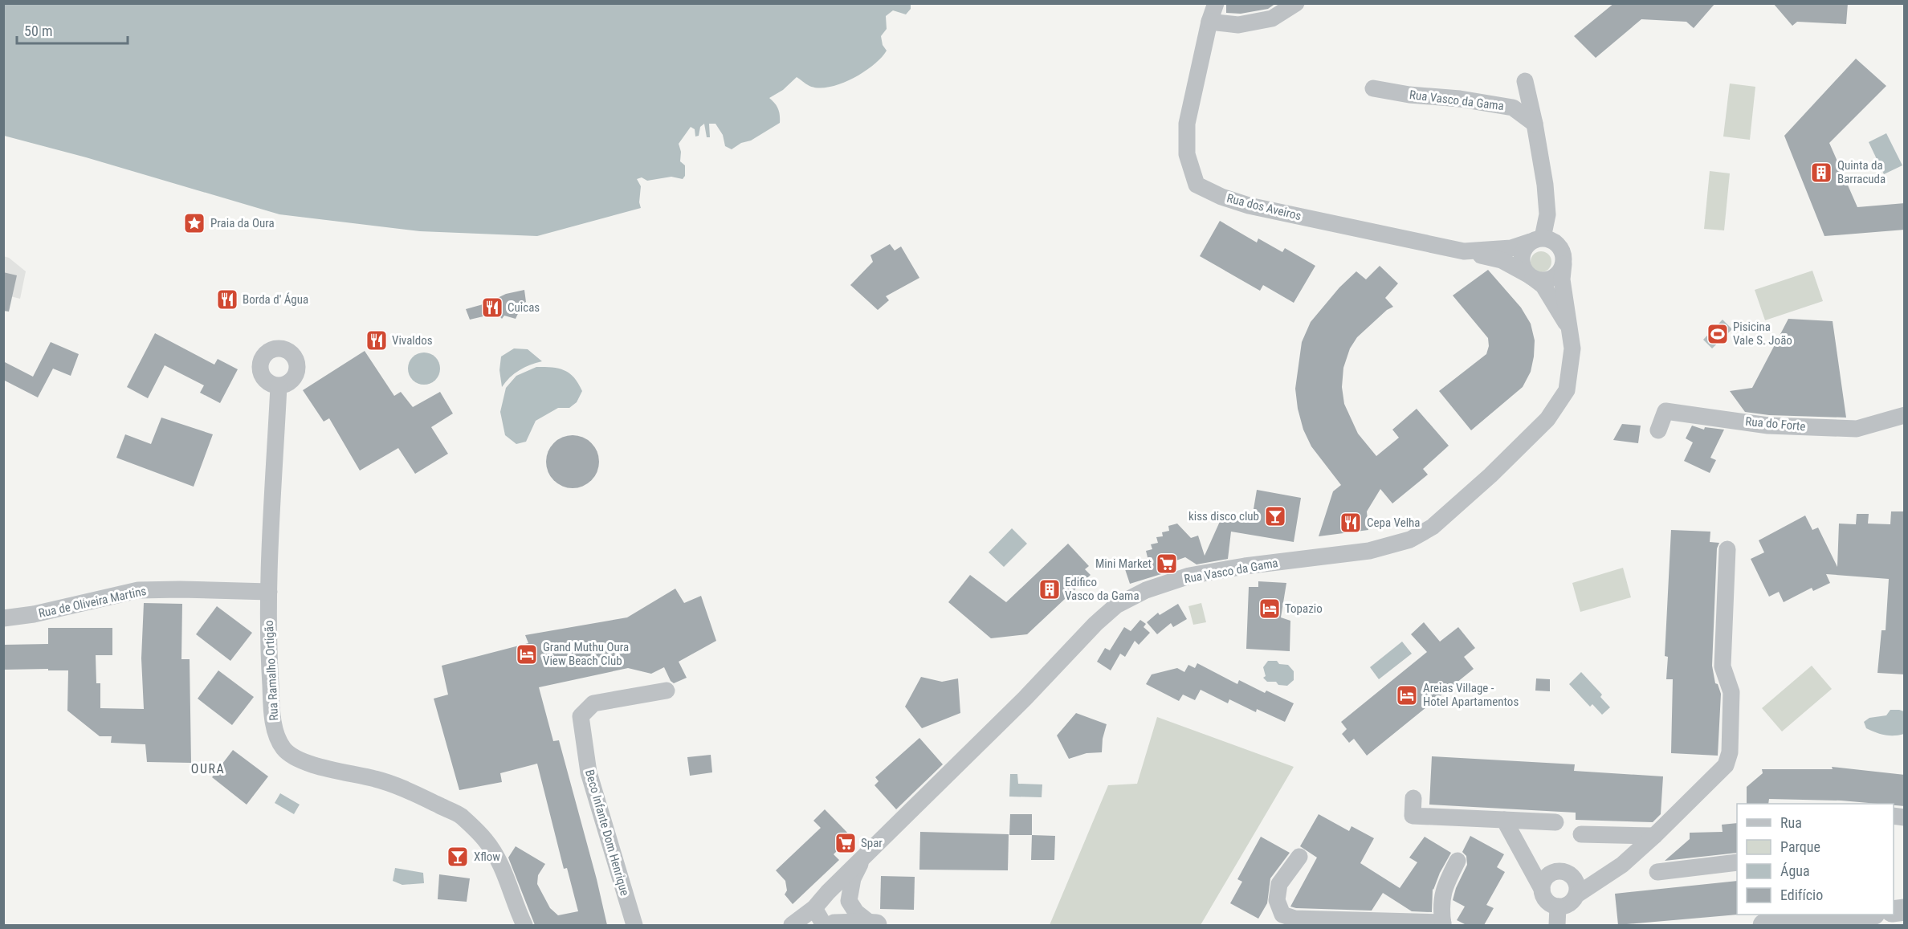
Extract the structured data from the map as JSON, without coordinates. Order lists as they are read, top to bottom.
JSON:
{
  "streets": {
    "street": [
      "Rua Vasco da Gama",
      "Rua dos Aveiros",
      "Rua do Forte",
      "Rua de Oliveira Martins",
      "Rua Ramalho Ortigão",
      "Beco Infante Dom Henrique"
    ]
  },
  "crossings": [
    ["Rua Vasco da Gama", "Rua dos Aveiros"],
    ["Rua de Oliveira Martins", "Rua Ramalho Ortigão"]
  ],
  "districts": ["OURA"],
  "places": {
    "building": ["Quinta da Barracuda", "Edifico Vasco da Gama"],
    "place": ["Praia da Oura"],
    "restaurant": [
      "Borda d' Água",
      "Cuicas",
      "Vivaldos",
      "Cepa Velha"
    ],
    "sports": ["Pisicina Vale S. João"],
    "bar": ["kiss disco club", "Xflow"],
    "supermarket": ["Mini Market", "Spar"],
    "hotel": ["Topazio", "Grand Muthu Oura View Beach Club", "Areias Village - Hotel Apartamentos"]
  },
  "legend": [
    "Rua",
    "Parque",
    "Água",
    "Edifício"
  ],
  "scale_bar": "50 m"
}
